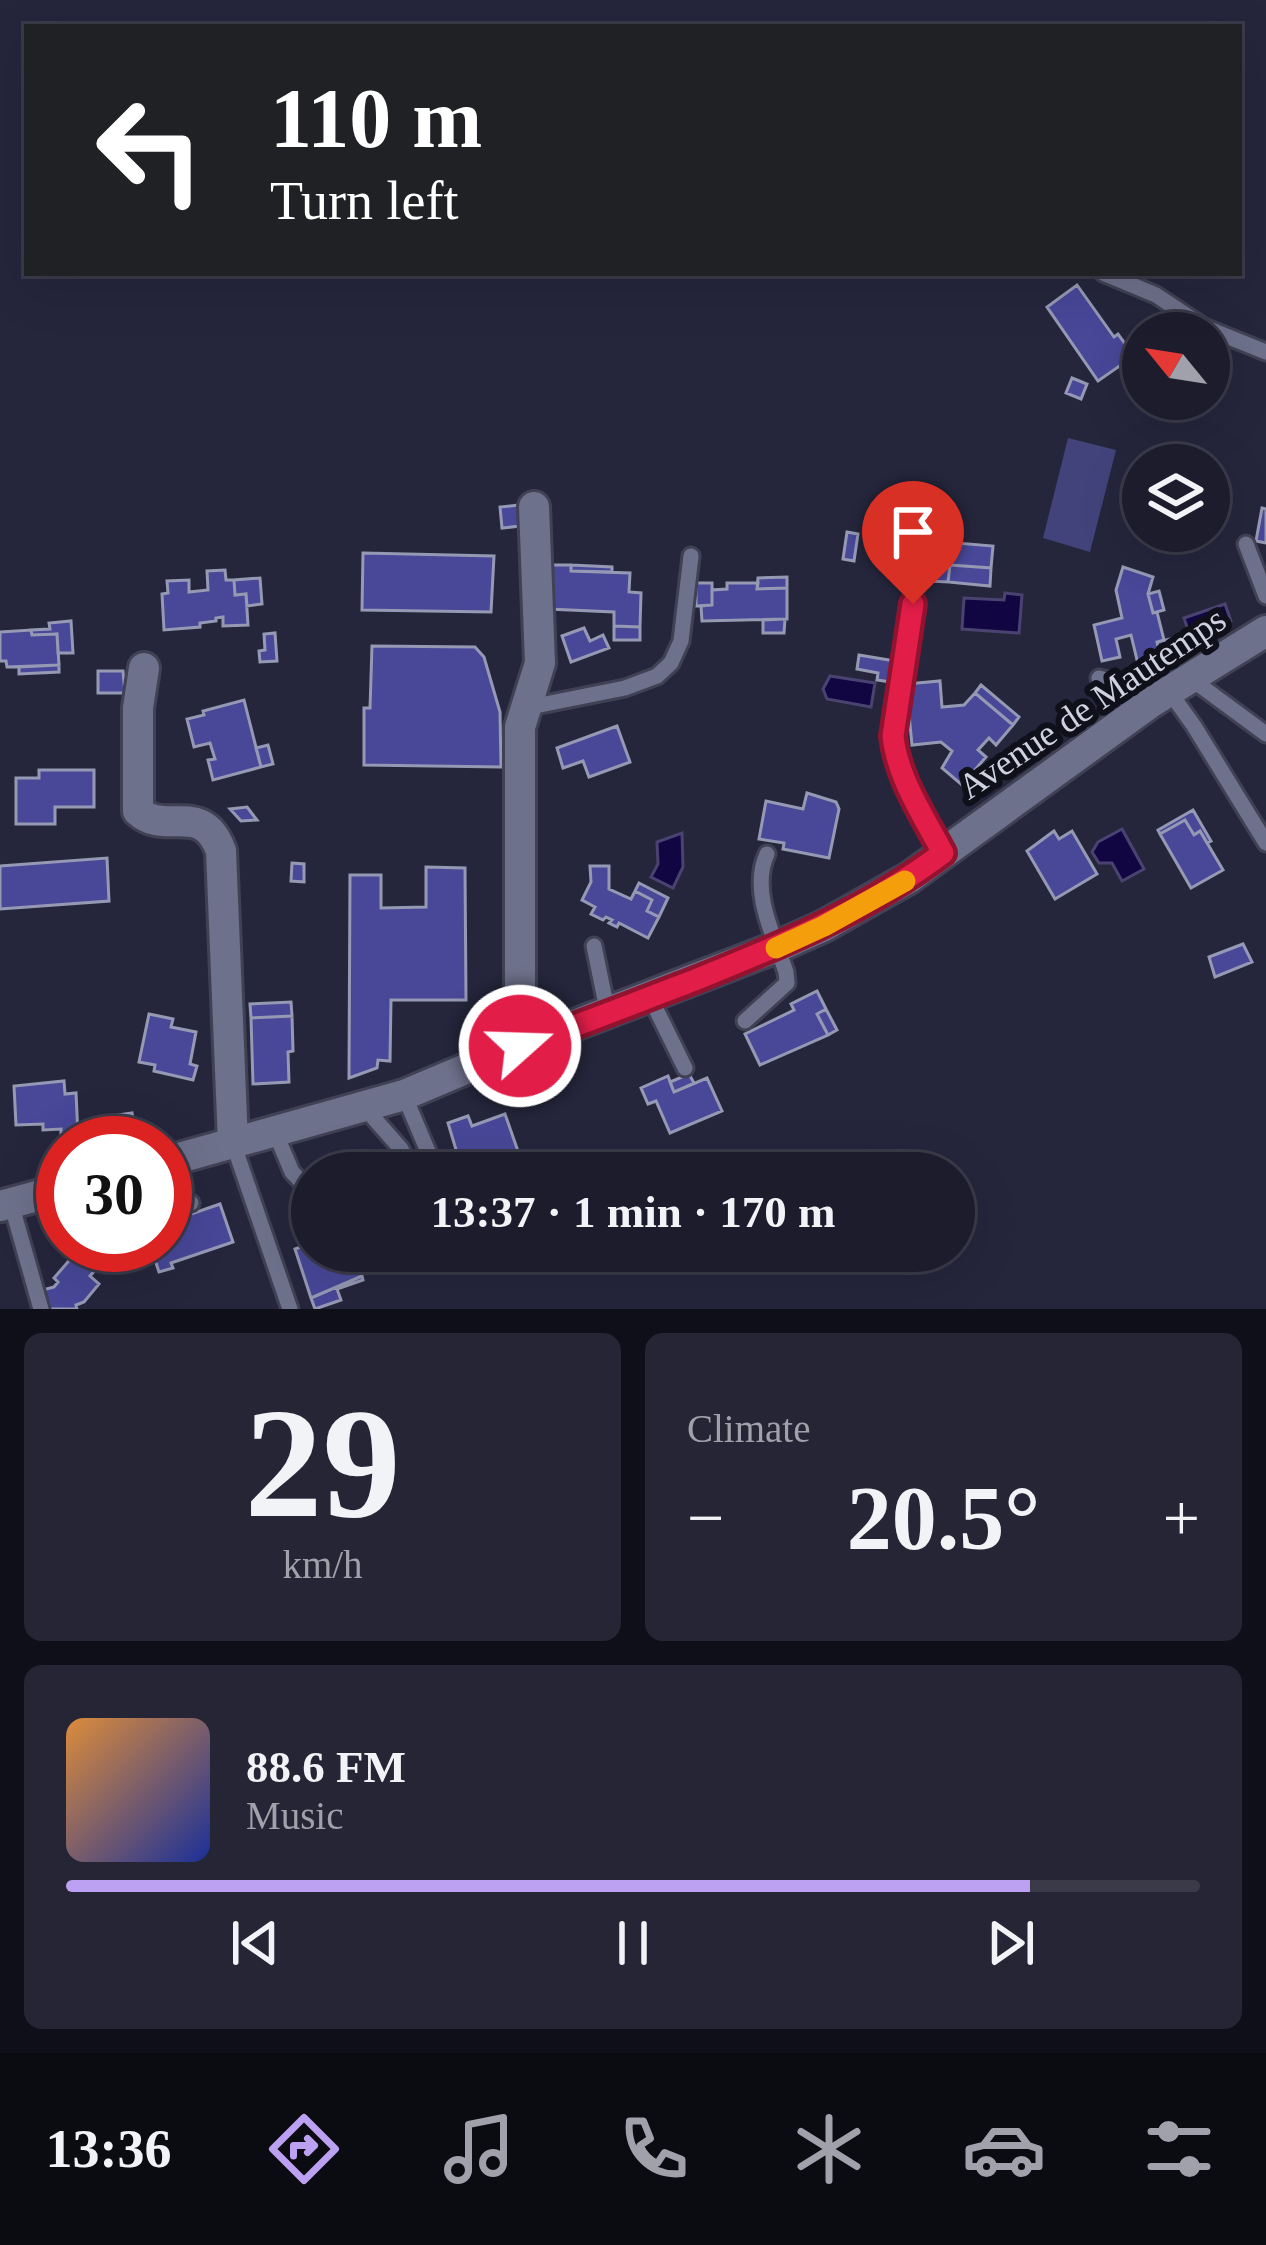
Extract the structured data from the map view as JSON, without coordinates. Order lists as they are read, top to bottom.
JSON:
{
  "streets": {
    "street": ["Avenue de Mautemps"]
  },
  "north": "top left",
  "page": {
    "turn": ["110 m", "Turn left"],
    "limit": "30",
    "trip": "13:37 · 1 min · 170 m",
    "tile": [
      ["29", "km/h"],
      "Climate"
    ],
    "heat": ["−", "20.5°", "+"],
    "song": ["88.6 FM", "Music"],
    "tabs": "13:36"
  }
}
